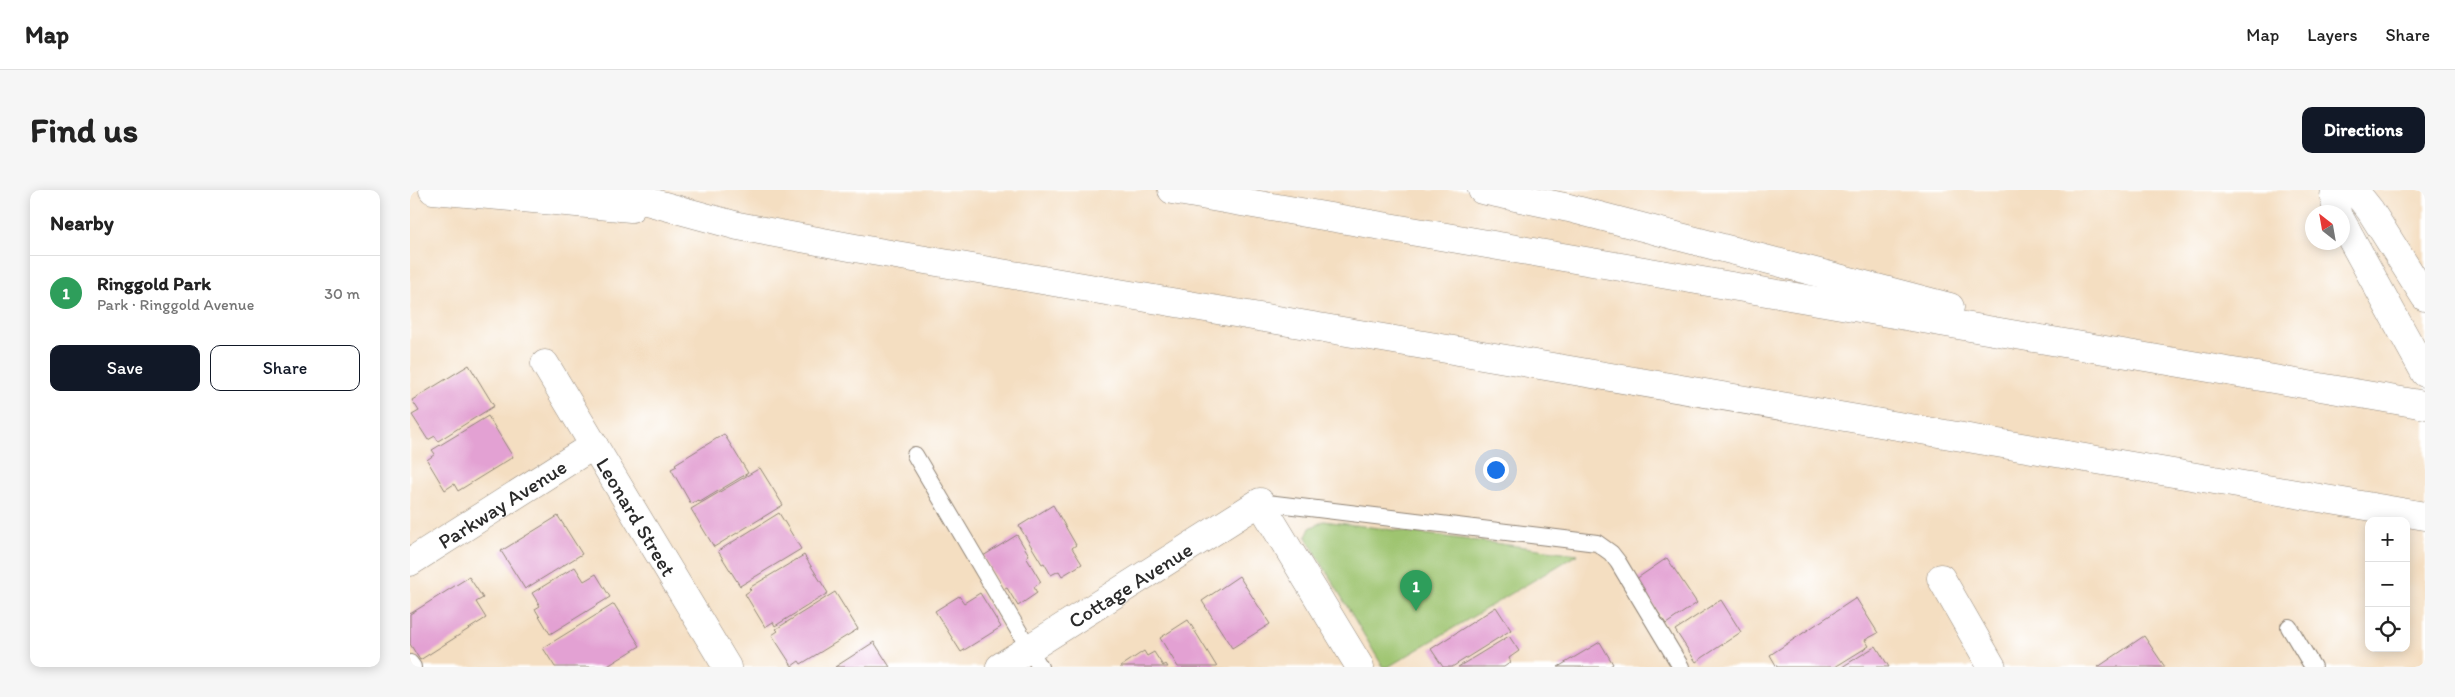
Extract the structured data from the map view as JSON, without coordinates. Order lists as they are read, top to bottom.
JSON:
{
  "streets": {
    "main road": ["Parkway Avenue", "Leonard Street", "Cottage Avenue"]
  },
  "crossings": [
    ["Parkway Avenue", "Leonard Street"]
  ],
  "north": "top left",
  "page": {
    "header": "Map",
    "nav": ["Map", "Layers", "Share"],
    "buttons": [
      "Directions",
      ["Save", "Share"]
    ],
    "title": "Find us",
    "heading": "Nearby",
    "list": [
      {
        "mark": "1",
        "name": "Ringgold Park",
        "note": "Park · Ringgold Avenue",
        "value": "30 m"
      }
    ],
    "map_buttons": ["+", "−"],
    "pins": "1"
  }
}
